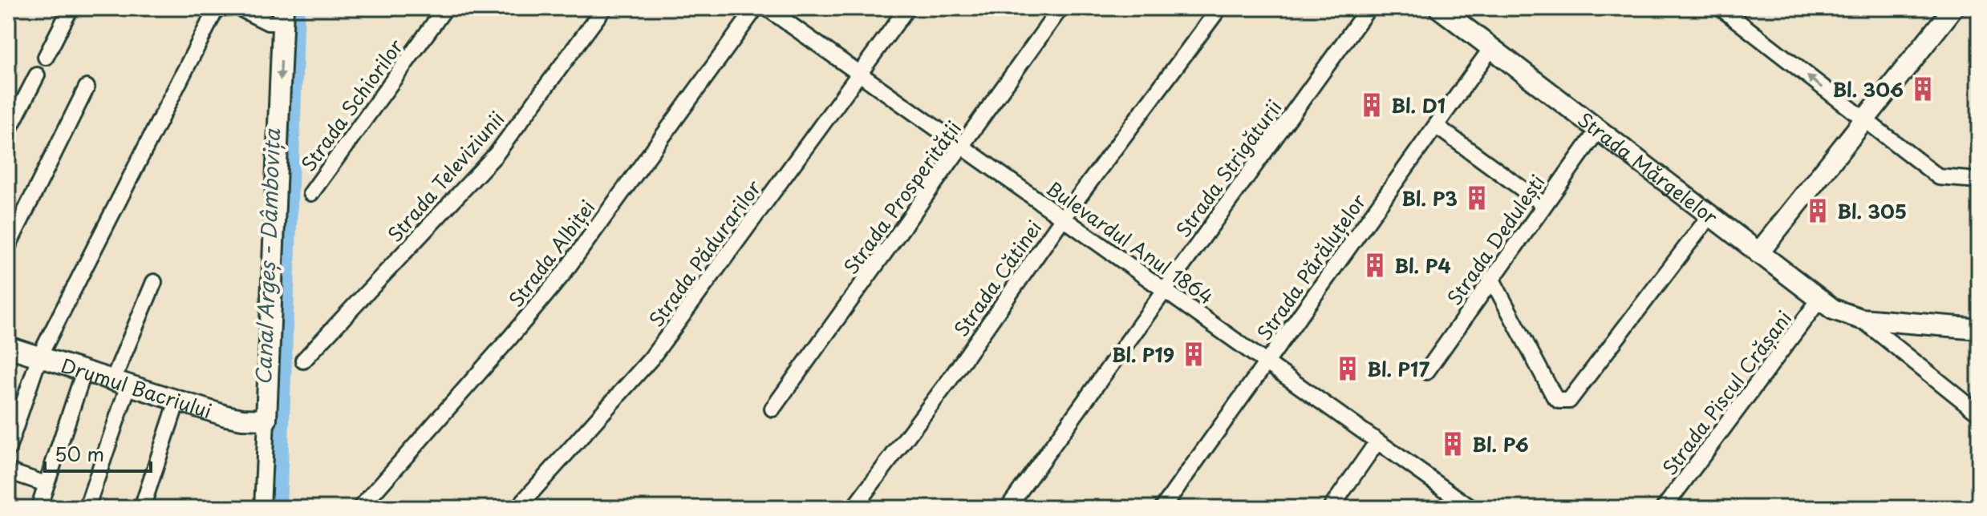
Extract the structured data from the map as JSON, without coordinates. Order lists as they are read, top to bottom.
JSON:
{
  "streets": {
    "street": [
      "Strada Schiorilor",
      "Strada Strigăturii",
      "Strada Mărgelelor",
      "Strada Televiziunii",
      "Strada Prosperității",
      "Strada Dedulești",
      "Bulevardul Anul 1864",
      "Strada Albiței",
      "Strada Pădurarilor",
      "Strada Părăluțelor",
      "Strada Cătinei",
      "Drumul Bacriului",
      "Strada Piscul Crășani"
    ]
  },
  "crossings": [
    ["Strada Strigăturii", "Bulevardul Anul 1864"],
    ["Strada Mărgelelor", "Strada Dedulești"],
    ["Strada Mărgelelor", "Strada Părăluțelor"],
    ["Strada Mărgelelor", "Strada Piscul Crășani"],
    ["Strada Prosperității", "Bulevardul Anul 1864"],
    ["Bulevardul Anul 1864", "Strada Pădurarilor"],
    ["Bulevardul Anul 1864", "Strada Părăluțelor"],
    ["Bulevardul Anul 1864", "Strada Cătinei"]
  ],
  "water": ["Canal Argeș - Dâmbovița"],
  "places": {
    "building": [
      "Bl. 306",
      "Bl. D1",
      "Bl. P3",
      "Bl. 305",
      "Bl. P4",
      "Bl. P19",
      "Bl. P17",
      "Bl. P6"
    ]
  },
  "scale_bar": "50 m"
}
